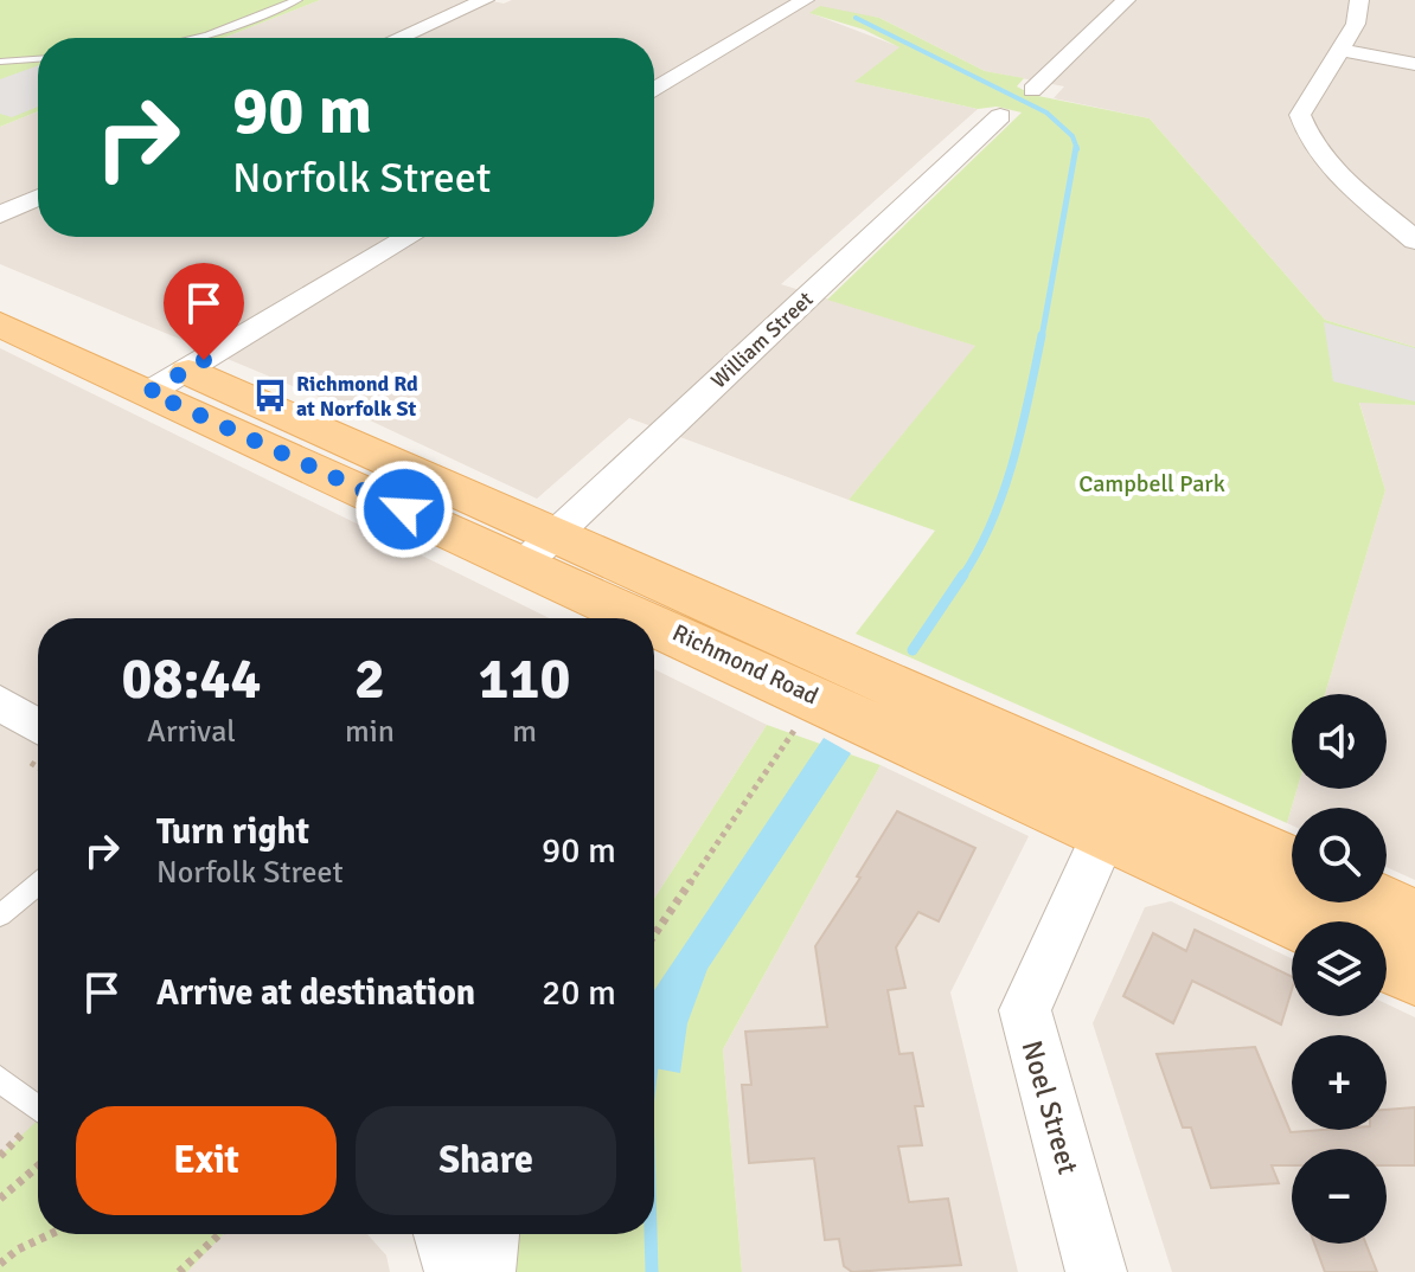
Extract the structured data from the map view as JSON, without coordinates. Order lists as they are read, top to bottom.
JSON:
{
  "streets": {
    "main road": ["Richmond Road"],
    "street": ["William Street", "Noel Street"]
  },
  "crossings": [
    ["William Street", "Richmond Road"],
    ["Richmond Road", "Noel Street"]
  ],
  "parks": ["Campbell Park"],
  "places": {
    "bus stop": ["Richmond Rd at Norfolk St"]
  },
  "page": {
    "turn": ["90 m", "Norfolk Street"],
    "eta": [
      "08:44",
      "Arrival",
      "2",
      "min",
      "110",
      "m"
    ],
    "map_buttons": ["+", "−"],
    "list": [
      {
        "name": "Turn right",
        "note": "Norfolk Street",
        "value": "90 m"
      },
      {
        "name": "Arrive at destination",
        "value": "20 m"
      }
    ],
    "buttons": ["Exit", "Share"]
  }
}
